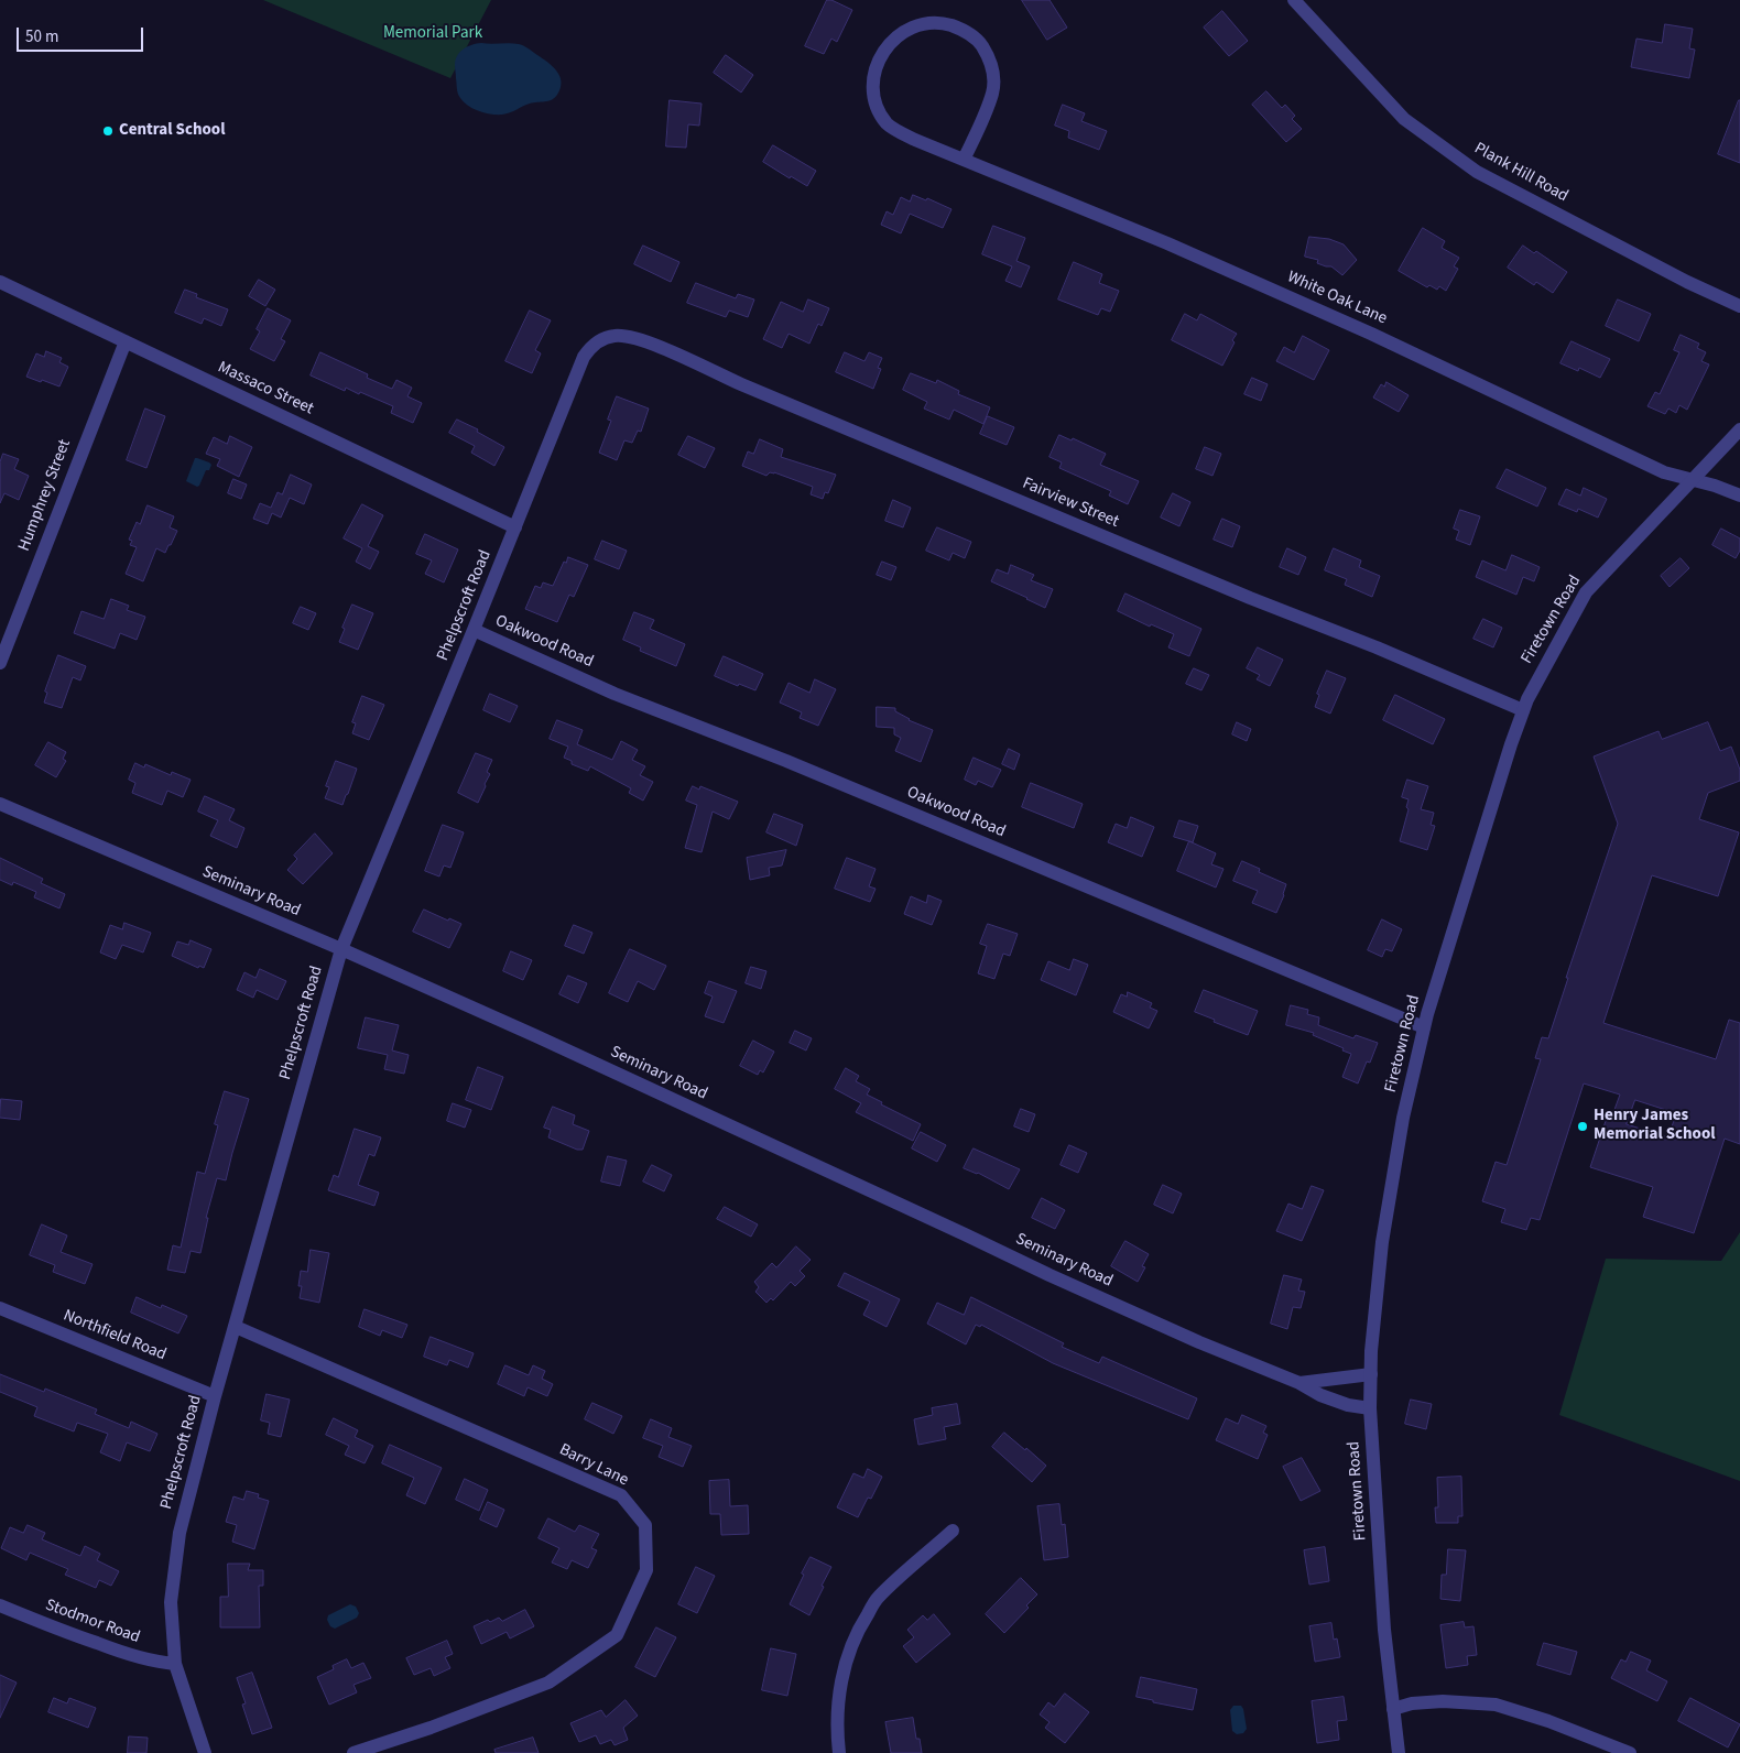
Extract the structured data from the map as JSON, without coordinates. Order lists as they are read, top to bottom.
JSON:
{
  "streets": {
    "street": [
      "Plank Hill Road",
      "White Oak Lane",
      "Massaco Street",
      "Humphrey Street",
      "Fairview Street",
      "Phelpscroft Road",
      "Firetown Road",
      "Oakwood Road",
      "Seminary Road",
      "Northfield Road",
      "Barry Lane",
      "Stodmor Road"
    ]
  },
  "crossings": [
    ["White Oak Lane", "Firetown Road"],
    ["Massaco Street", "Humphrey Street"],
    ["Massaco Street", "Phelpscroft Road"],
    ["Fairview Street", "Phelpscroft Road"],
    ["Fairview Street", "Firetown Road"],
    ["Phelpscroft Road", "Oakwood Road"],
    ["Phelpscroft Road", "Seminary Road"],
    ["Phelpscroft Road", "Northfield Road"],
    ["Phelpscroft Road", "Barry Lane"],
    ["Phelpscroft Road", "Stodmor Road"],
    ["Firetown Road", "Oakwood Road"],
    ["Firetown Road", "Seminary Road"]
  ],
  "parks": ["Memorial Park"],
  "places": ["Central School", "Henry James Memorial School"],
  "scale_bar": "50 m"
}
